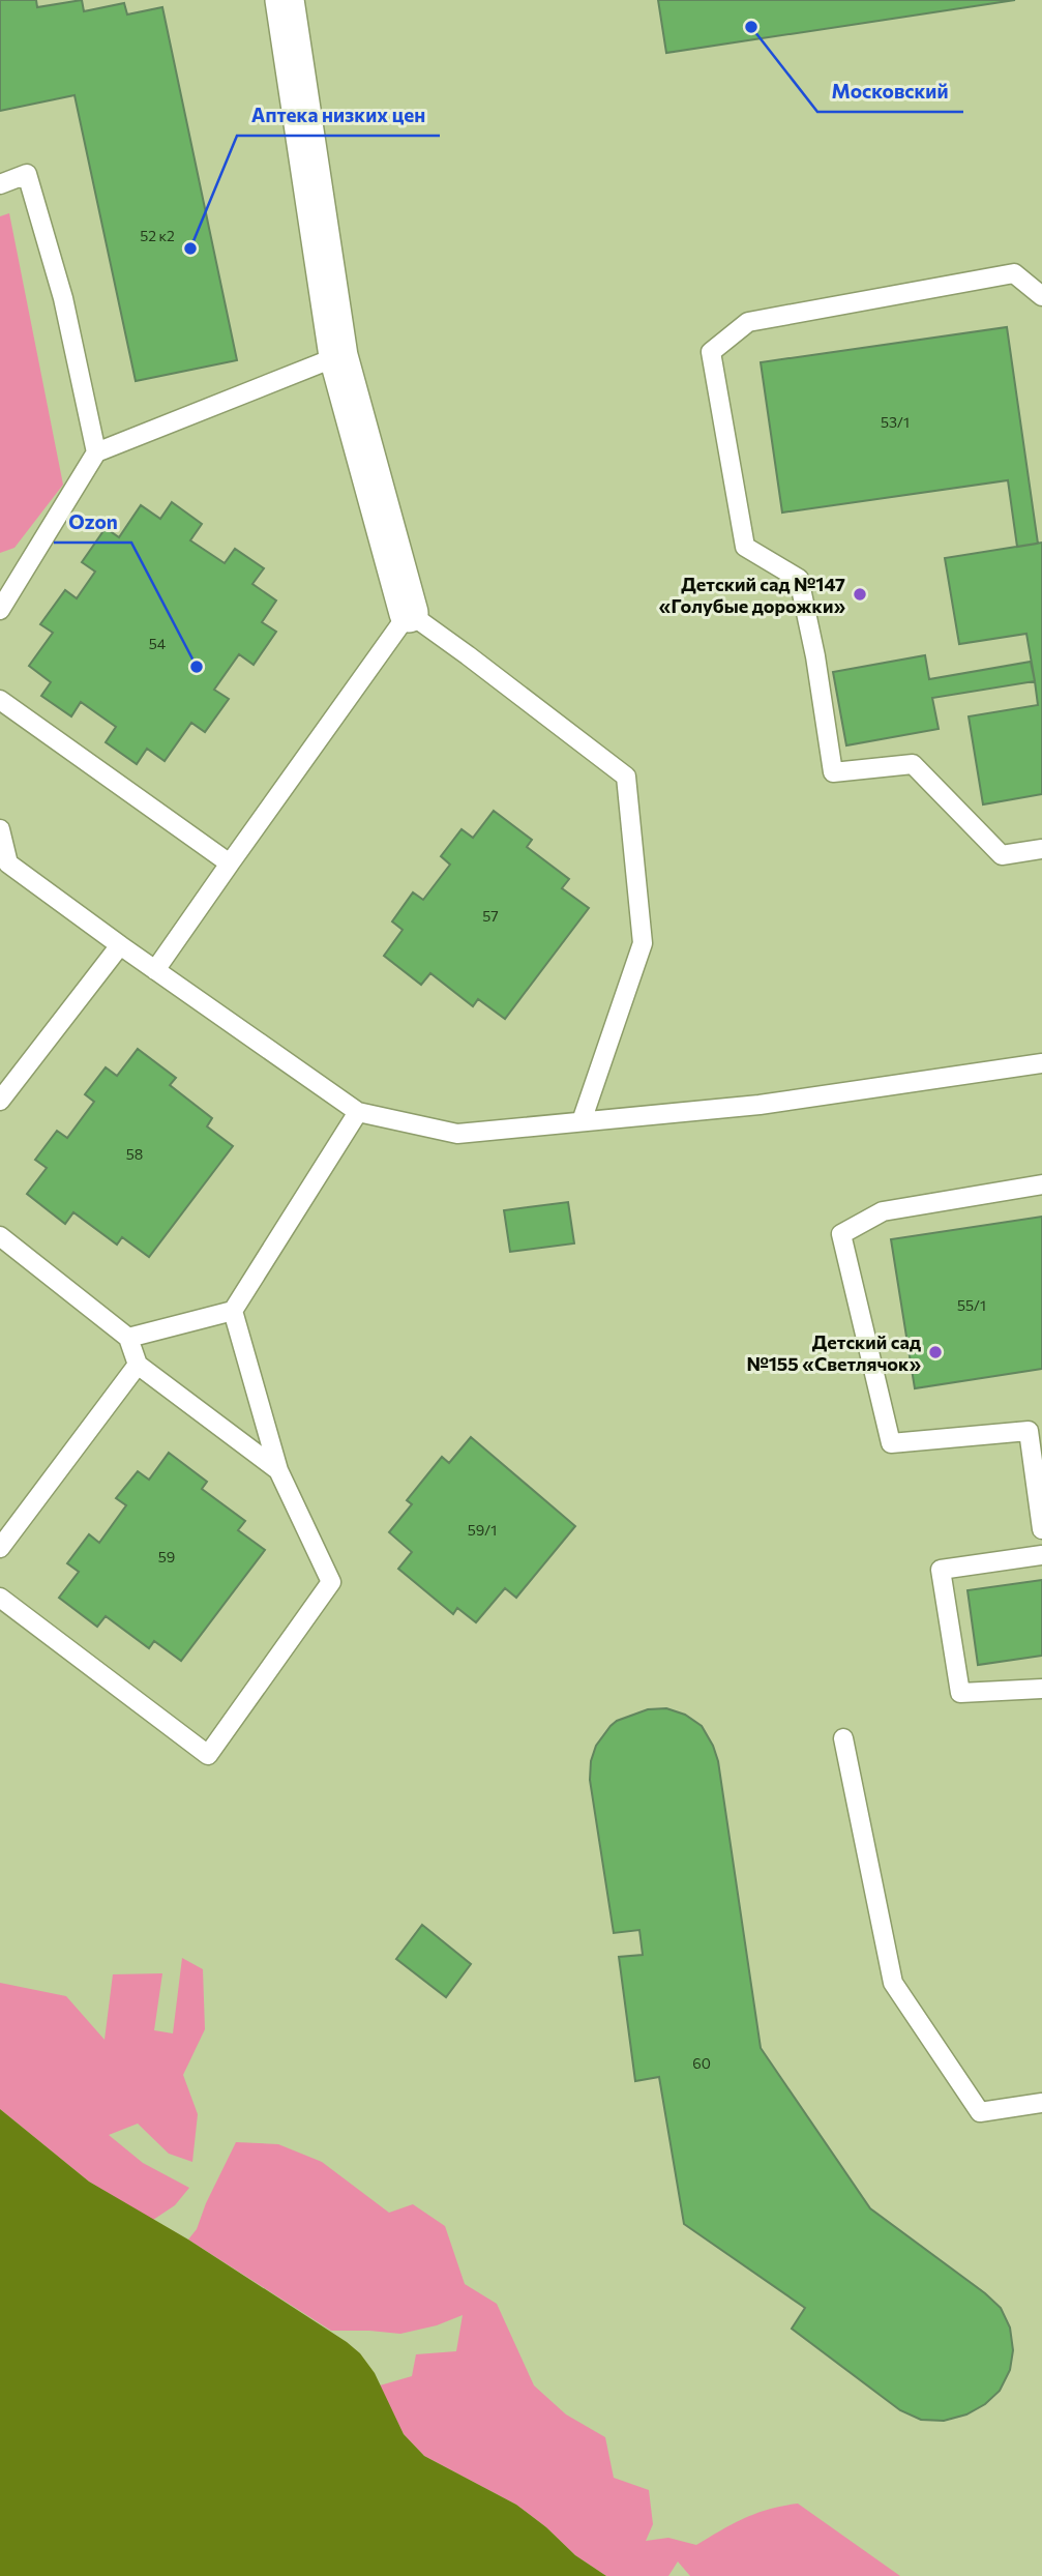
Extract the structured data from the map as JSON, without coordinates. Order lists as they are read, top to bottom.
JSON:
{
  "places": [
    "Московский",
    "Аптека низких цен",
    "Детский сад №147 «Голубые дорожки»",
    "Ozon",
    "Детский сад №155 «Светлячок»"
  ],
  "house_numbers": [
    "52 к2",
    "53/1",
    "54",
    "57",
    "58",
    "55/1",
    "59/1",
    "59",
    "60"
  ]
}
